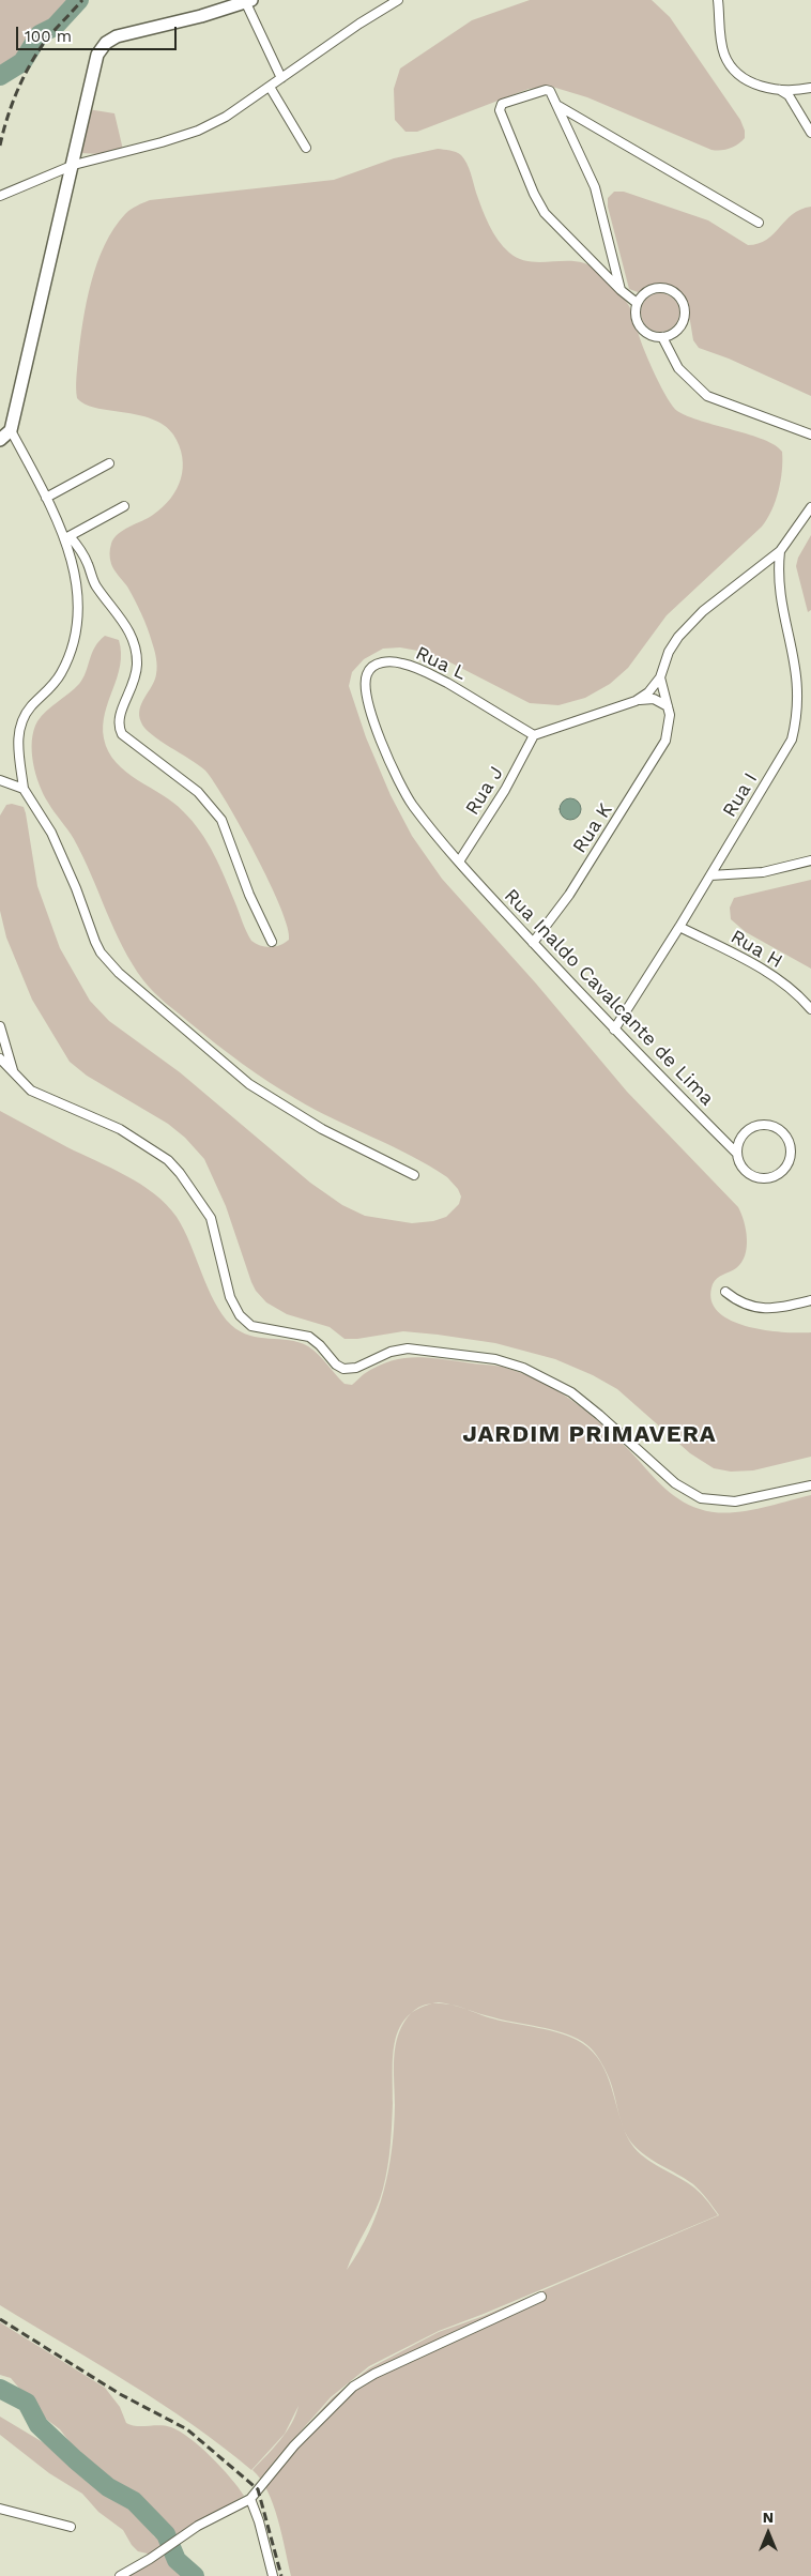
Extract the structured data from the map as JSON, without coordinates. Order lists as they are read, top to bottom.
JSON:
{
  "streets": {
    "street": [
      "Rua L",
      "Rua J",
      "Rua I",
      "Rua K",
      "Rua H",
      "Rua Inaldo Cavalcante de Lima"
    ]
  },
  "crossings": [
    ["Rua L", "Rua J"],
    ["Rua L", "Rua Inaldo Cavalcante de Lima"],
    ["Rua J", "Rua Inaldo Cavalcante de Lima"],
    ["Rua I", "Rua H"],
    ["Rua I", "Rua Inaldo Cavalcante de Lima"],
    ["Rua K", "Rua Inaldo Cavalcante de Lima"]
  ],
  "districts": ["JARDIM PRIMAVERA"],
  "scale_bar": "100 m",
  "north": "top"
}
